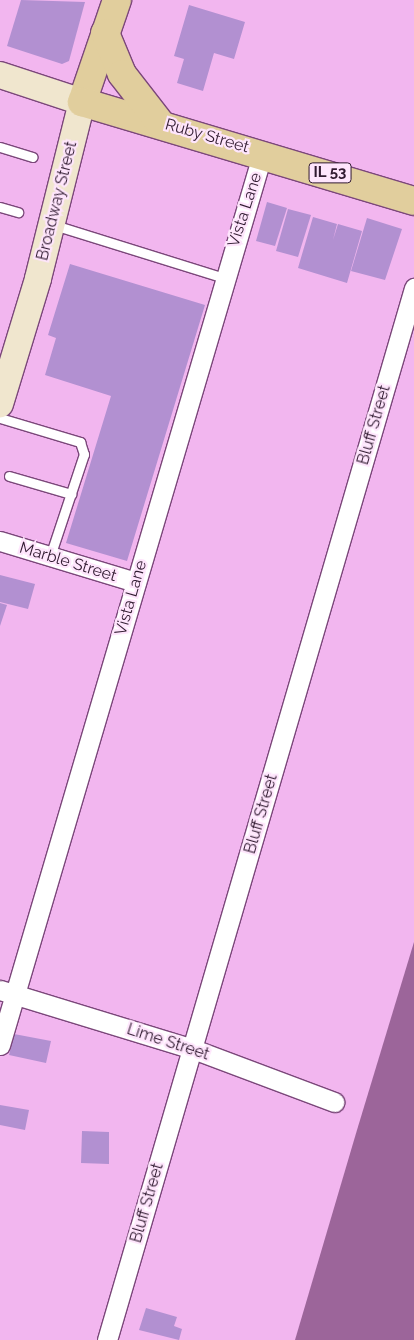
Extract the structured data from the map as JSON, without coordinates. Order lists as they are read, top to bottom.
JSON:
{
  "streets": {
    "main road": ["Ruby Street", "IL 53", "Broadway Street"],
    "street": [
      "Vista Lane",
      "Bluff Street",
      "Marble Street",
      "Lime Street"
    ]
  },
  "crossings": [
    ["Ruby Street", "Broadway Street"],
    ["Ruby Street", "Vista Lane"],
    ["Vista Lane", "Marble Street"],
    ["Vista Lane", "Lime Street"],
    ["Bluff Street", "Lime Street"]
  ]
}
